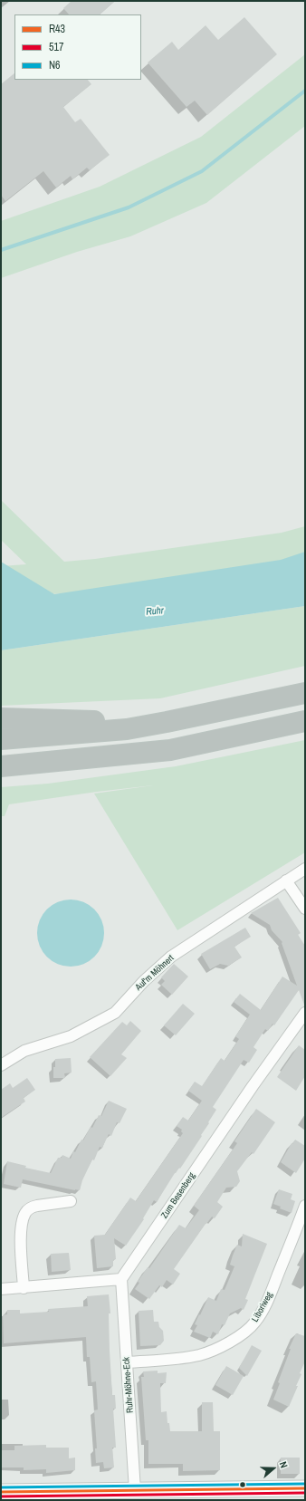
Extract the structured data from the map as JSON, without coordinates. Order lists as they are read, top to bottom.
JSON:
{
  "streets": {
    "street": [
      "Auf'm Möhnert",
      "Zum Besenberg",
      "Liboriweg",
      "Ruhr-Möhne-Eck"
    ]
  },
  "crossings": [
    ["Zum Besenberg", "Ruhr-Möhne-Eck"],
    ["Liboriweg", "Ruhr-Möhne-Eck"]
  ],
  "water": ["Ruhr"],
  "lines": ["transit line N6", "transit line R43", "transit line 517"],
  "legend": ["R43", "517", "N6"],
  "north": "right"
}
